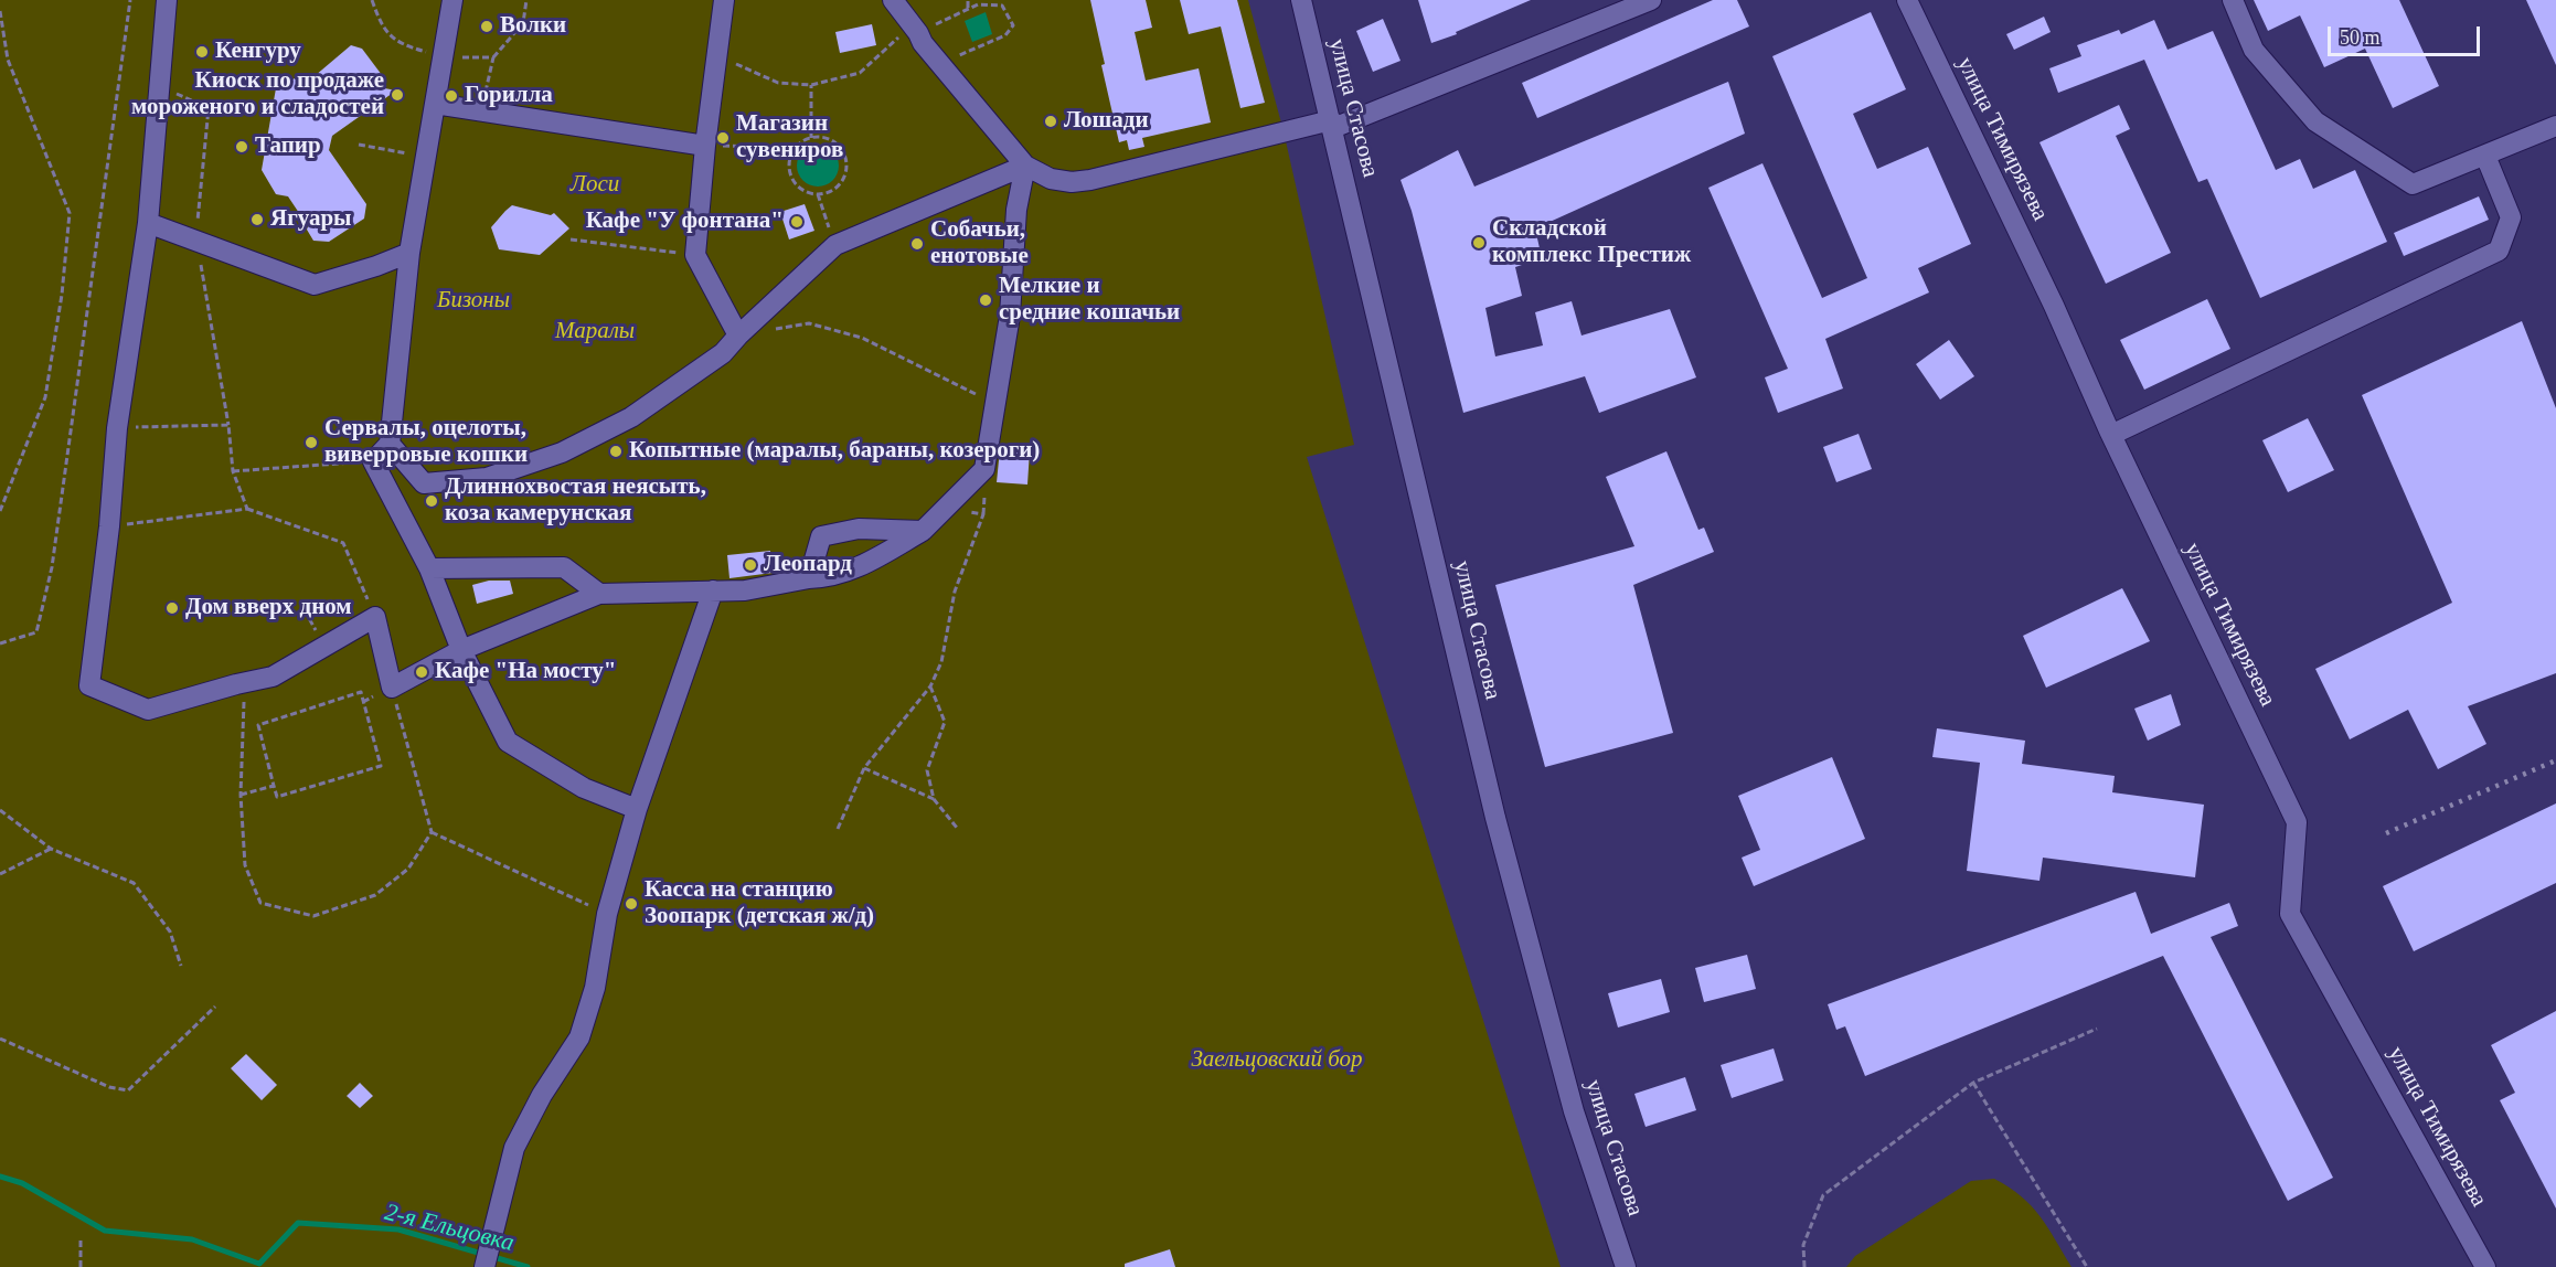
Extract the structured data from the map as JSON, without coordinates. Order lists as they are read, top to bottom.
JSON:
{
  "streets": {
    "street": ["улица Стасова", "улица Тимирязева"]
  },
  "water": ["2-я Ельцовка"],
  "parks": [
    "Лоси",
    "Бизоны",
    "Маралы",
    "Заельцовский бор"
  ],
  "places": [
    "Волки",
    "Кенгуру",
    "Киоск по продаже мороженого и сладостей",
    "Горилла",
    "Лошади",
    "Магазин сувениров",
    "Тапир",
    "Ягуары",
    "Кафе \"У фонтана\"",
    "Складской комплекс Престиж",
    "Собачьи, енотовые",
    "Мелкие и средние кошачьи",
    "Сервалы, оцелоты, виверровые кошки",
    "Копытные (маралы, бараны, козероги)",
    "Длиннохвостая неясыть, коза камерунская",
    "Леопард",
    "Дом вверх дном",
    "Кафе \"На мосту\"",
    "Касса на станцию Зоопарк (детская ж/д)"
  ],
  "scale_bar": "50 m"
}
